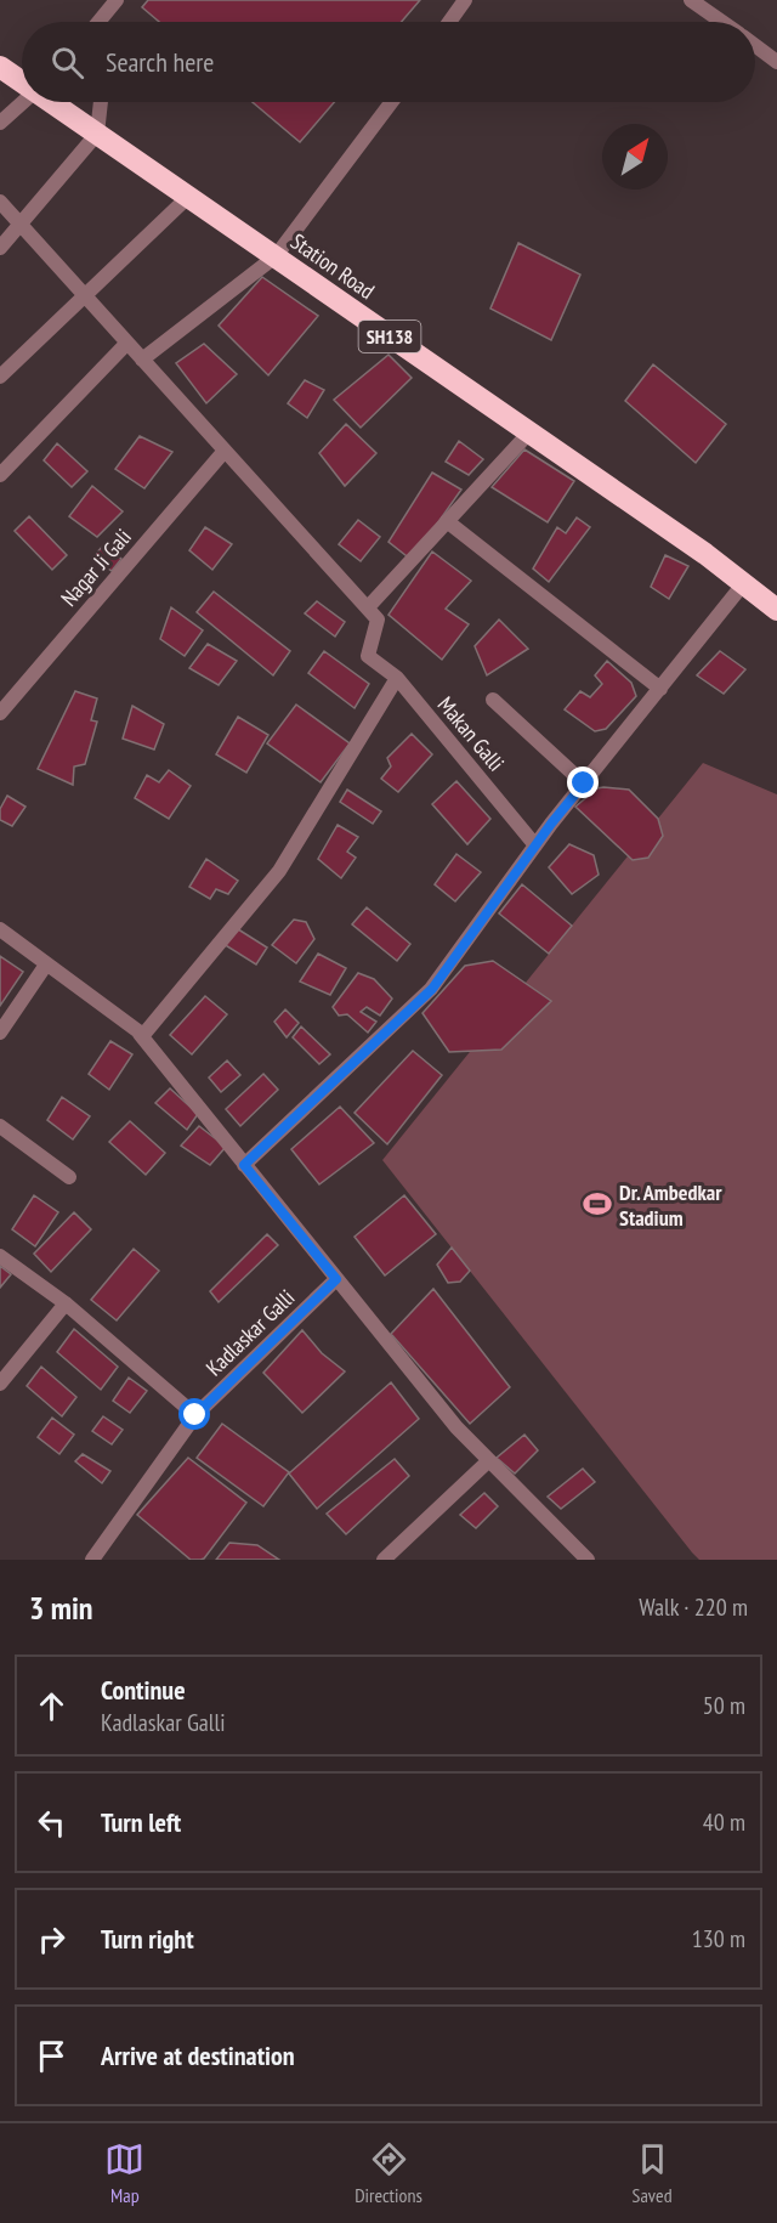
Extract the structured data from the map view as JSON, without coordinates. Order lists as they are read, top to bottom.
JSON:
{
  "streets": {
    "highway": ["Station Road", "SH138"],
    "street": ["Nagar Ji Gali", "Makan Galli", "Kadlaskar Galli"]
  },
  "places": {
    "sports": ["Dr. Ambedkar Stadium"]
  },
  "north": "top right",
  "page": {
    "search": "Search here",
    "heading": ["3 min", "Walk · 220 m"],
    "list": [
      ["Continue", "Kadlaskar Galli", "50 m"],
      ["Turn left", "40 m"],
      ["Turn right", "130 m"],
      "Arrive at destination"
    ],
    "nav": ["Map", "Directions", "Saved"]
  }
}
